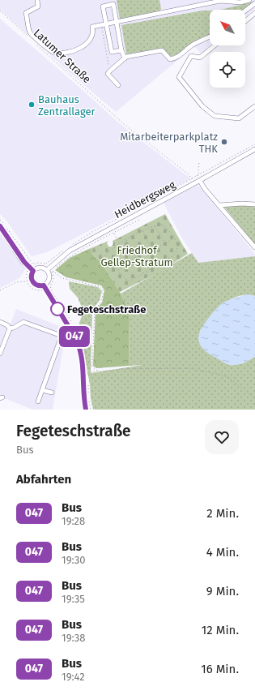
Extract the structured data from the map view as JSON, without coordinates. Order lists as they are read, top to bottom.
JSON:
{
  "streets": {
    "street": ["Heidbergsweg"],
    "path": ["Latumer Straße"]
  },
  "parks": ["Friedhof Gellep-Stratum"],
  "places": ["Bauhaus Zentrallager", "Mitarbeiterparkplatz THK", "Fegeteschstraße"],
  "lines": ["bus line 047"],
  "north": "top left",
  "page": {
    "on_map": "047",
    "heading": [
      ["Fegeteschstraße", "Bus"],
      "Abfahrten"
    ],
    "list": [
      {
        "mark": "047",
        "name": "Bus",
        "note": "19:28",
        "value": "2 Min."
      },
      {
        "mark": "047",
        "name": "Bus",
        "note": "19:30",
        "value": "4 Min."
      },
      {
        "mark": "047",
        "name": "Bus",
        "note": "19:35",
        "value": "9 Min."
      },
      {
        "mark": "047",
        "name": "Bus",
        "note": "19:38",
        "value": "12 Min."
      },
      {
        "mark": "047",
        "name": "Bus",
        "note": "19:42",
        "value": "16 Min."
      }
    ]
  }
}
